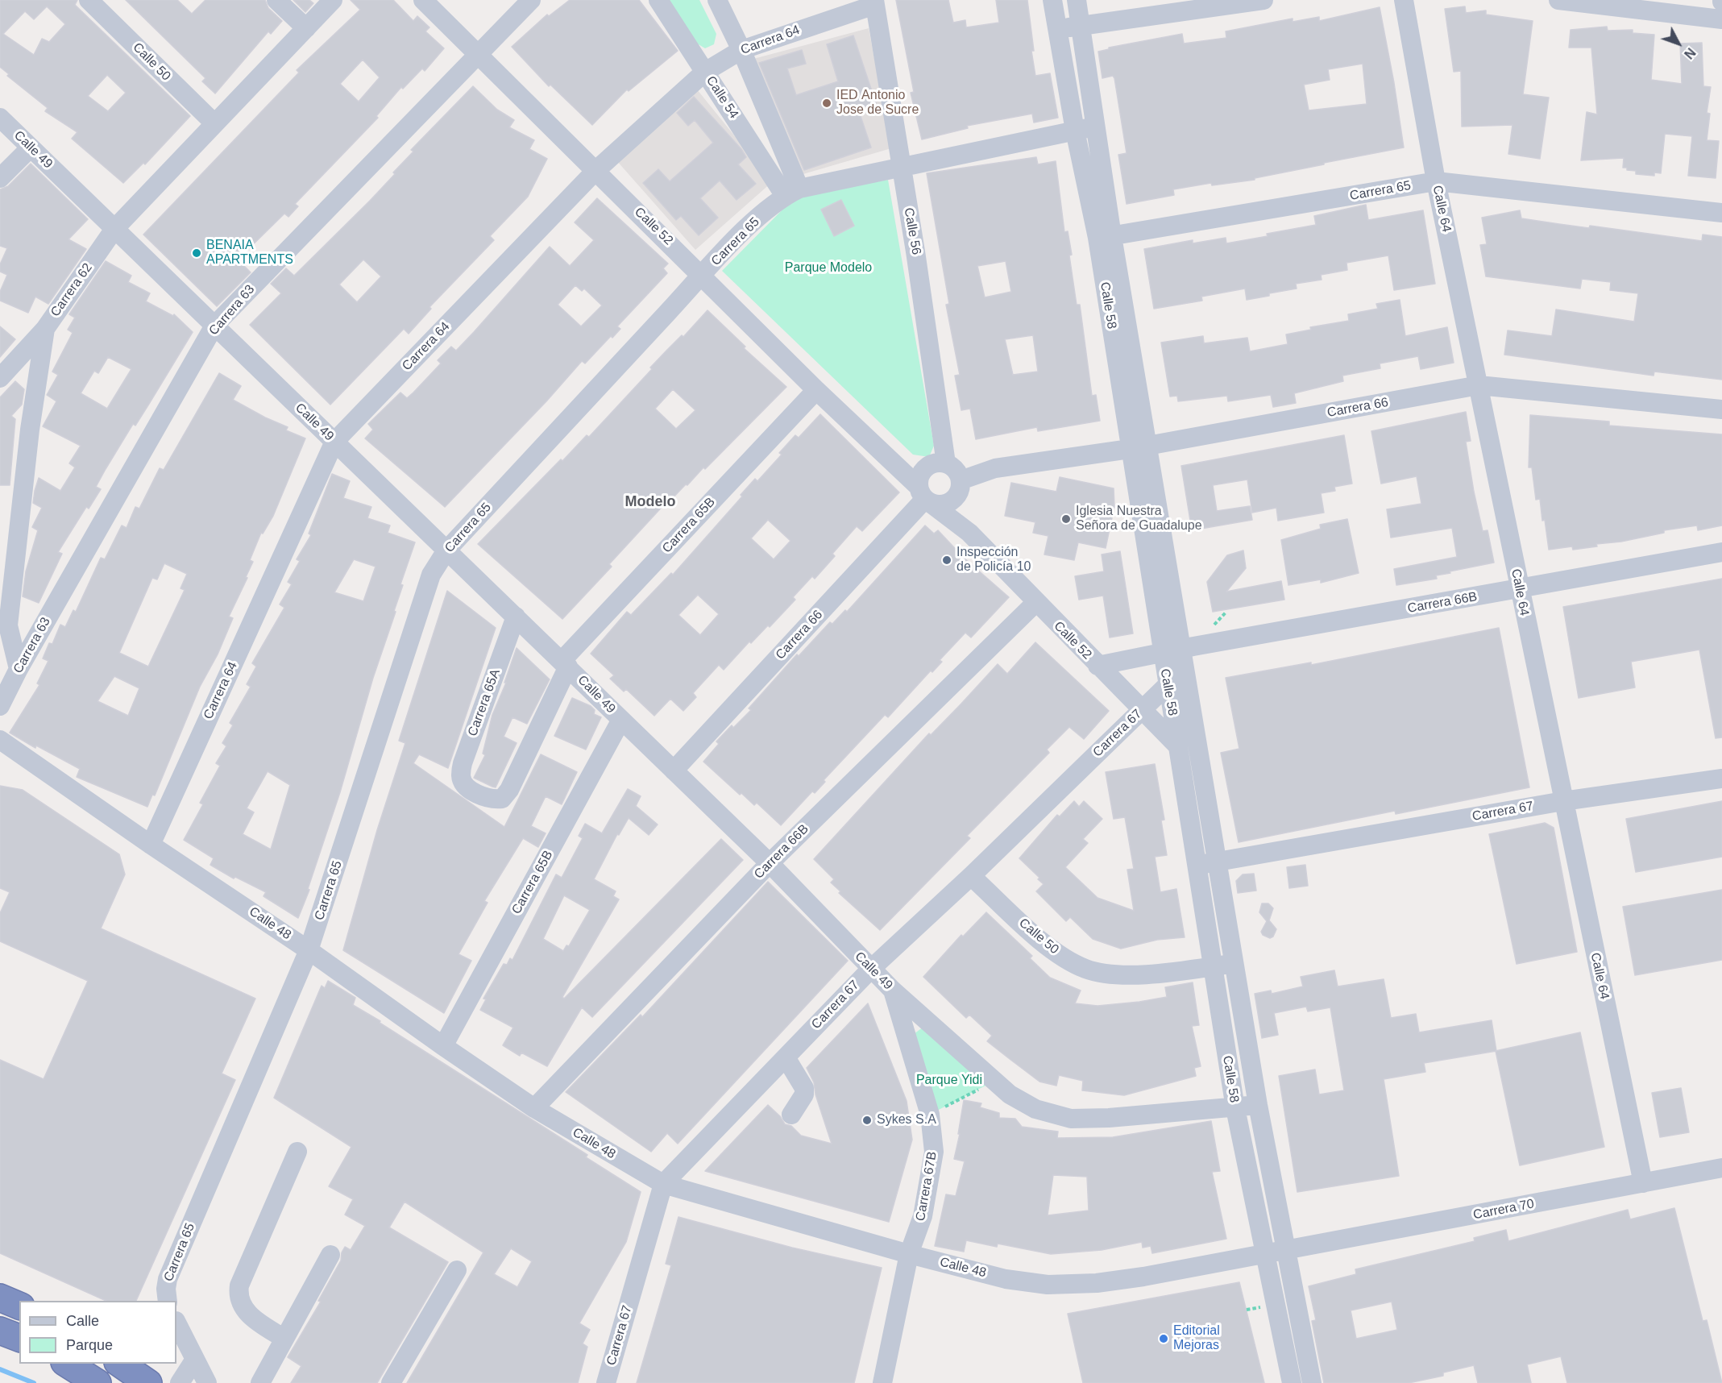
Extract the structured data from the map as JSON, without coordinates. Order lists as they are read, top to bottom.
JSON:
{
  "streets": {
    "street": [
      "Carrera 64",
      "Calle 50",
      "Calle 54",
      "Calle 49",
      "Carrera 65",
      "Calle 64",
      "Calle 52",
      "Calle 56",
      "Carrera 62",
      "Calle 58",
      "Carrera 63",
      "Carrera 66",
      "Carrera 65B",
      "Carrera 66B",
      "Carrera 65A",
      "Carrera 67",
      "Calle 48",
      "Carrera 67B",
      "Carrera 70"
    ]
  },
  "crossings": [
    ["Carrera 64", "Calle 54"],
    ["Carrera 64", "Calle 49"],
    ["Carrera 64", "Calle 52"],
    ["Carrera 64", "Calle 56"],
    ["Carrera 64", "Calle 48"],
    ["Calle 50", "Carrera 62"],
    ["Calle 50", "Calle 58"],
    ["Calle 50", "Carrera 67"],
    ["Calle 54", "Carrera 65"],
    ["Calle 49", "Carrera 65"],
    ["Calle 49", "Carrera 62"],
    ["Calle 49", "Calle 58"],
    ["Calle 49", "Carrera 63"],
    ["Calle 49", "Carrera 66"],
    ["Calle 49", "Carrera 65B"],
    ["Calle 49", "Carrera 66B"],
    ["Calle 49", "Carrera 65A"],
    ["Calle 49", "Carrera 67"],
    ["Calle 49", "Carrera 67B"],
    ["Carrera 65", "Calle 64"],
    ["Carrera 65", "Calle 52"],
    ["Carrera 65", "Calle 56"],
    ["Carrera 65", "Calle 58"],
    ["Carrera 65", "Calle 48"],
    ["Calle 64", "Carrera 66"],
    ["Calle 64", "Carrera 66B"],
    ["Calle 64", "Carrera 67"],
    ["Calle 64", "Carrera 70"],
    ["Calle 52", "Calle 56"],
    ["Calle 52", "Calle 58"],
    ["Calle 52", "Carrera 63"],
    ["Calle 52", "Carrera 66"],
    ["Calle 52", "Carrera 65B"],
    ["Calle 52", "Carrera 66B"],
    ["Calle 52", "Carrera 67"],
    ["Calle 56", "Carrera 66"],
    ["Carrera 62", "Carrera 63"],
    ["Calle 58", "Carrera 66"],
    ["Calle 58", "Carrera 66B"],
    ["Calle 58", "Carrera 67"],
    ["Calle 58", "Calle 48"],
    ["Calle 58", "Carrera 70"],
    ["Carrera 65B", "Carrera 65A"],
    ["Carrera 65B", "Calle 48"],
    ["Carrera 66B", "Calle 48"],
    ["Carrera 67", "Calle 48"],
    ["Calle 48", "Carrera 67B"],
    ["Calle 48", "Carrera 70"]
  ],
  "districts": ["Modelo"],
  "parks": ["Parque Modelo", "Parque Yidi"],
  "places": [
    "IED Antonio Jose de Sucre",
    "BENAIA APARTMENTS",
    "Iglesia Nuestra Señora de Guadalupe",
    "Inspección de Policía 10",
    "Sykes S.A",
    "Editorial Mejoras"
  ],
  "legend": ["Calle", "Parque"],
  "north": "bottom right"
}
